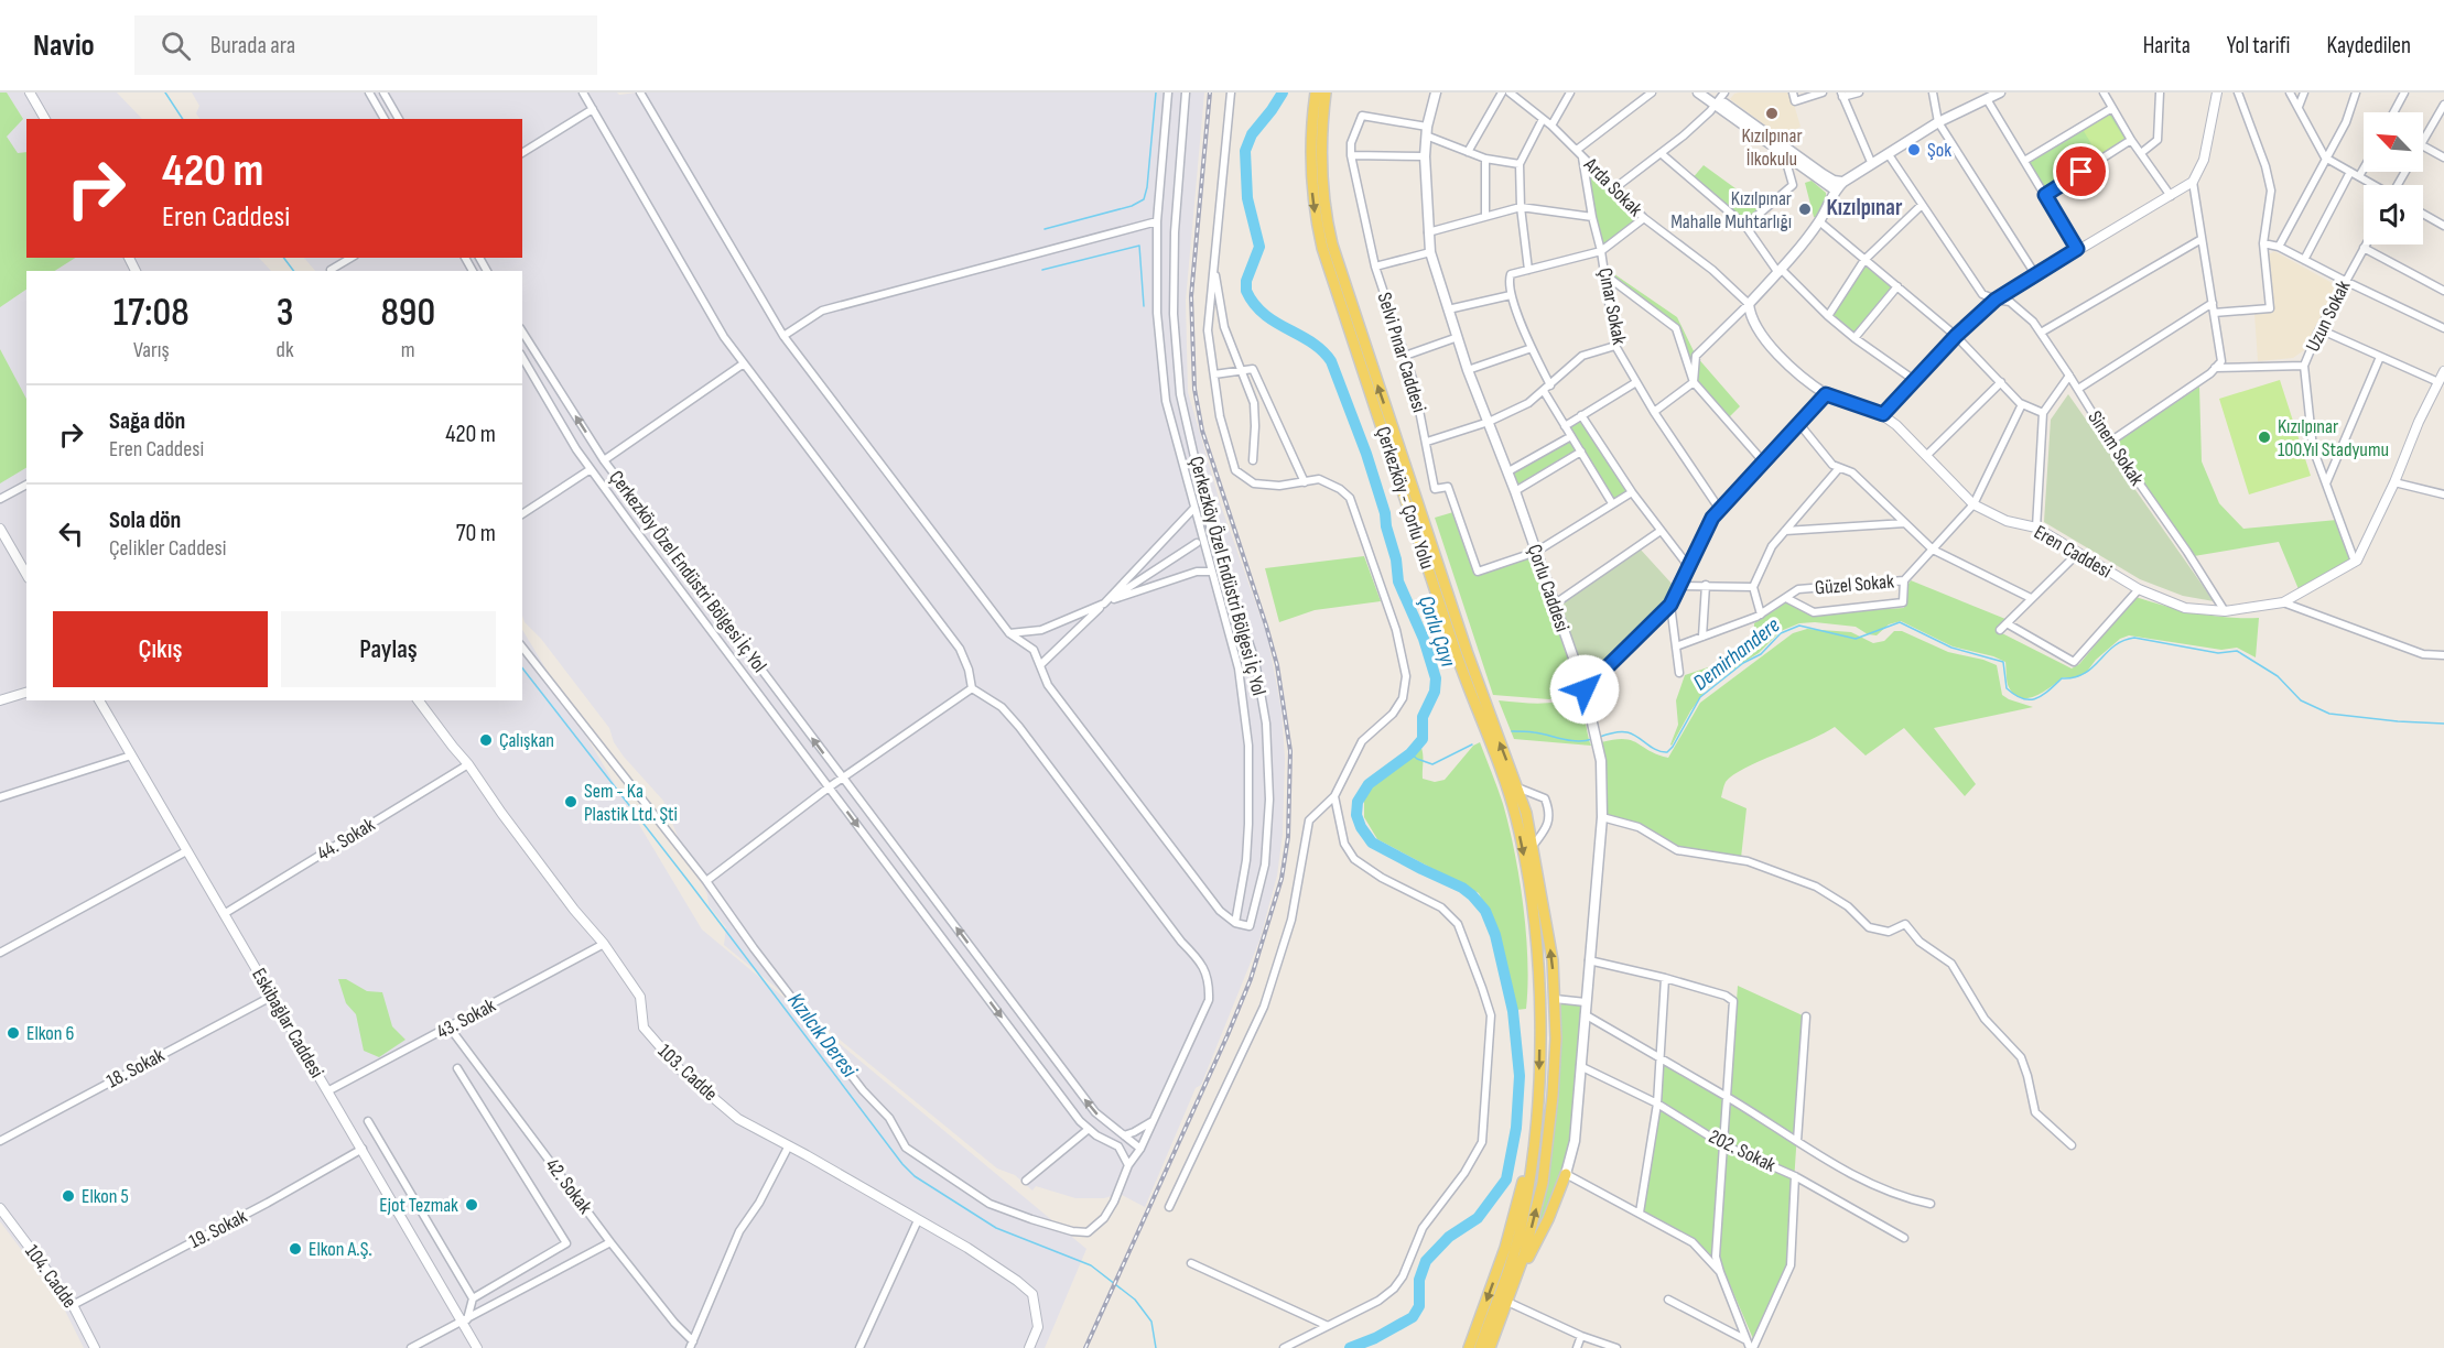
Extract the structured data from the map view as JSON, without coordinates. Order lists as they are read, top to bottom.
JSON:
{
  "streets": {
    "main road": ["Çerkezköy - Çorlu Yolu", "Eren Caddesi", "Çorlu Caddesi"],
    "street": [
      "Arda Sokak",
      "Çınar Sokak",
      "Uzun Sokak",
      "Selvi Pınar Caddesi",
      "Sinem Sokak",
      "Çerkezköy Özel Endüstri Bölgesi İç Yol",
      "Güzel Sokak",
      "44. Sokak",
      "43. Sokak",
      "Eskibağlar Caddesi",
      "18. Sokak",
      "103. Cadde",
      "202. Sokak",
      "42. Sokak",
      "19. Sokak",
      "104. Cadde"
    ]
  },
  "crossings": [
    ["Arda Sokak", "Çınar Sokak"],
    ["Arda Sokak", "Eren Caddesi"],
    ["Uzun Sokak", "Eren Caddesi"],
    ["Selvi Pınar Caddesi", "Çorlu Caddesi"],
    ["Sinem Sokak", "Eren Caddesi"],
    ["Eren Caddesi", "Güzel Sokak"],
    ["Çorlu Caddesi", "202. Sokak"],
    ["44. Sokak", "Eskibağlar Caddesi"],
    ["44. Sokak", "103. Cadde"],
    ["43. Sokak", "Eskibağlar Caddesi"],
    ["43. Sokak", "103. Cadde"],
    ["43. Sokak", "42. Sokak"],
    ["Eskibağlar Caddesi", "18. Sokak"],
    ["Eskibağlar Caddesi", "19. Sokak"],
    ["19. Sokak", "104. Cadde"]
  ],
  "districts": ["Kızılpınar"],
  "water": ["Çorlu Çayı", "Demirhandere", "Kızılcık Deresi"],
  "places": [
    "Kızılpınar İlkokulu",
    "Şok",
    "Kızılpınar Mahalle Muhtarlığı",
    "Kızılpınar 100.Yıl Stadyumu",
    "Çalışkan",
    "Sem - Ka Plastik Ltd. Şti",
    "Elkon 6",
    "Elkon 5",
    "Ejot Tezmak",
    "Elkon A.Ş."
  ],
  "north": "top left",
  "page": {
    "header": "Navio",
    "search": "Burada ara",
    "nav": ["Harita", "Yol tarifi", "Kaydedilen"],
    "turn": ["420 m", "Eren Caddesi"],
    "eta": [
      "17:08",
      "Varış",
      "3",
      "dk",
      "890",
      "m"
    ],
    "list": [
      {
        "name": "Sağa dön",
        "note": "Eren Caddesi",
        "value": "420 m"
      },
      {
        "name": "Sola dön",
        "note": "Çelikler Caddesi",
        "value": "70 m"
      }
    ],
    "buttons": ["Çıkış", "Paylaş"]
  }
}
